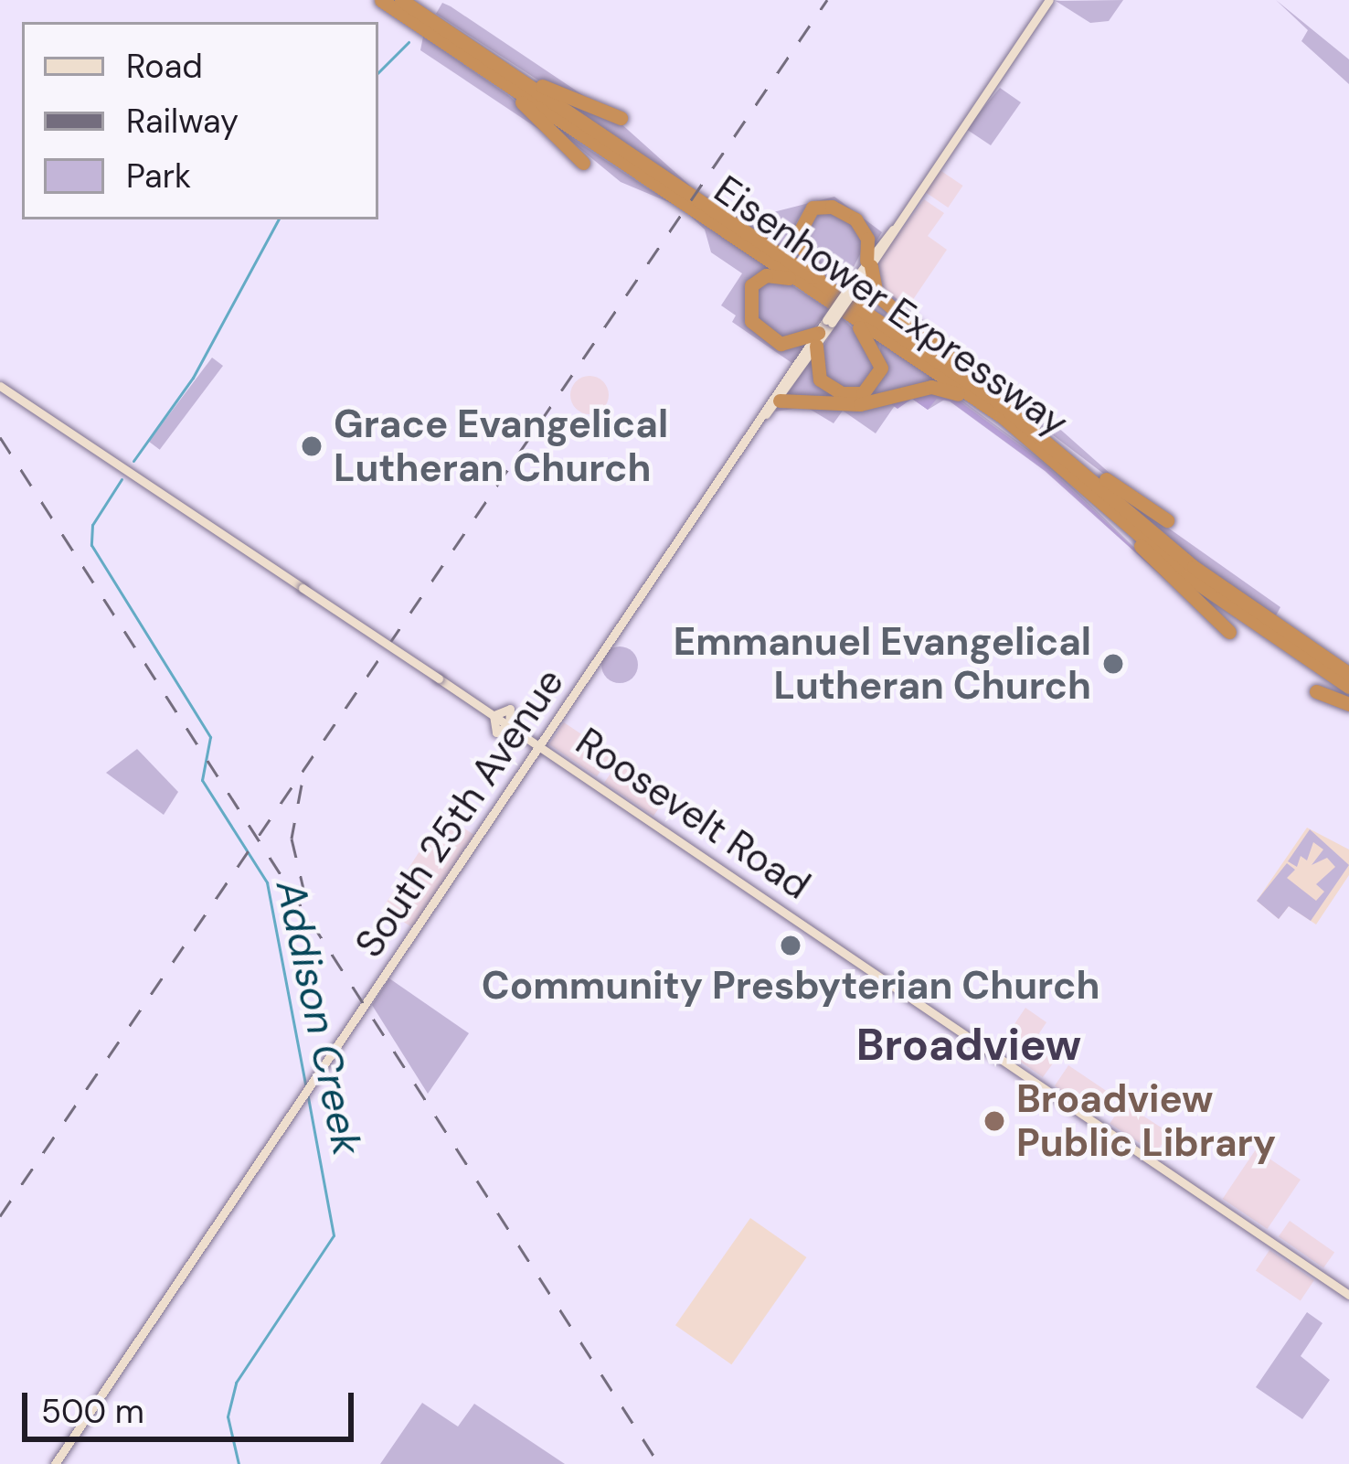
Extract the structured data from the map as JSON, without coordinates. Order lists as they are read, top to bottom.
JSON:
{
  "streets": {
    "highway": ["Eisenhower Expressway"],
    "main road": ["South 25th Avenue", "Roosevelt Road"]
  },
  "crossings": [
    ["South 25th Avenue", "Roosevelt Road"]
  ],
  "districts": ["Broadview"],
  "water": ["Addison Creek"],
  "places": [
    "Grace Evangelical Lutheran Church",
    "Emmanuel Evangelical Lutheran Church",
    "Community Presbyterian Church",
    "Broadview Public Library"
  ],
  "legend": ["Road", "Railway", "Park"],
  "scale_bar": "500 m"
}
